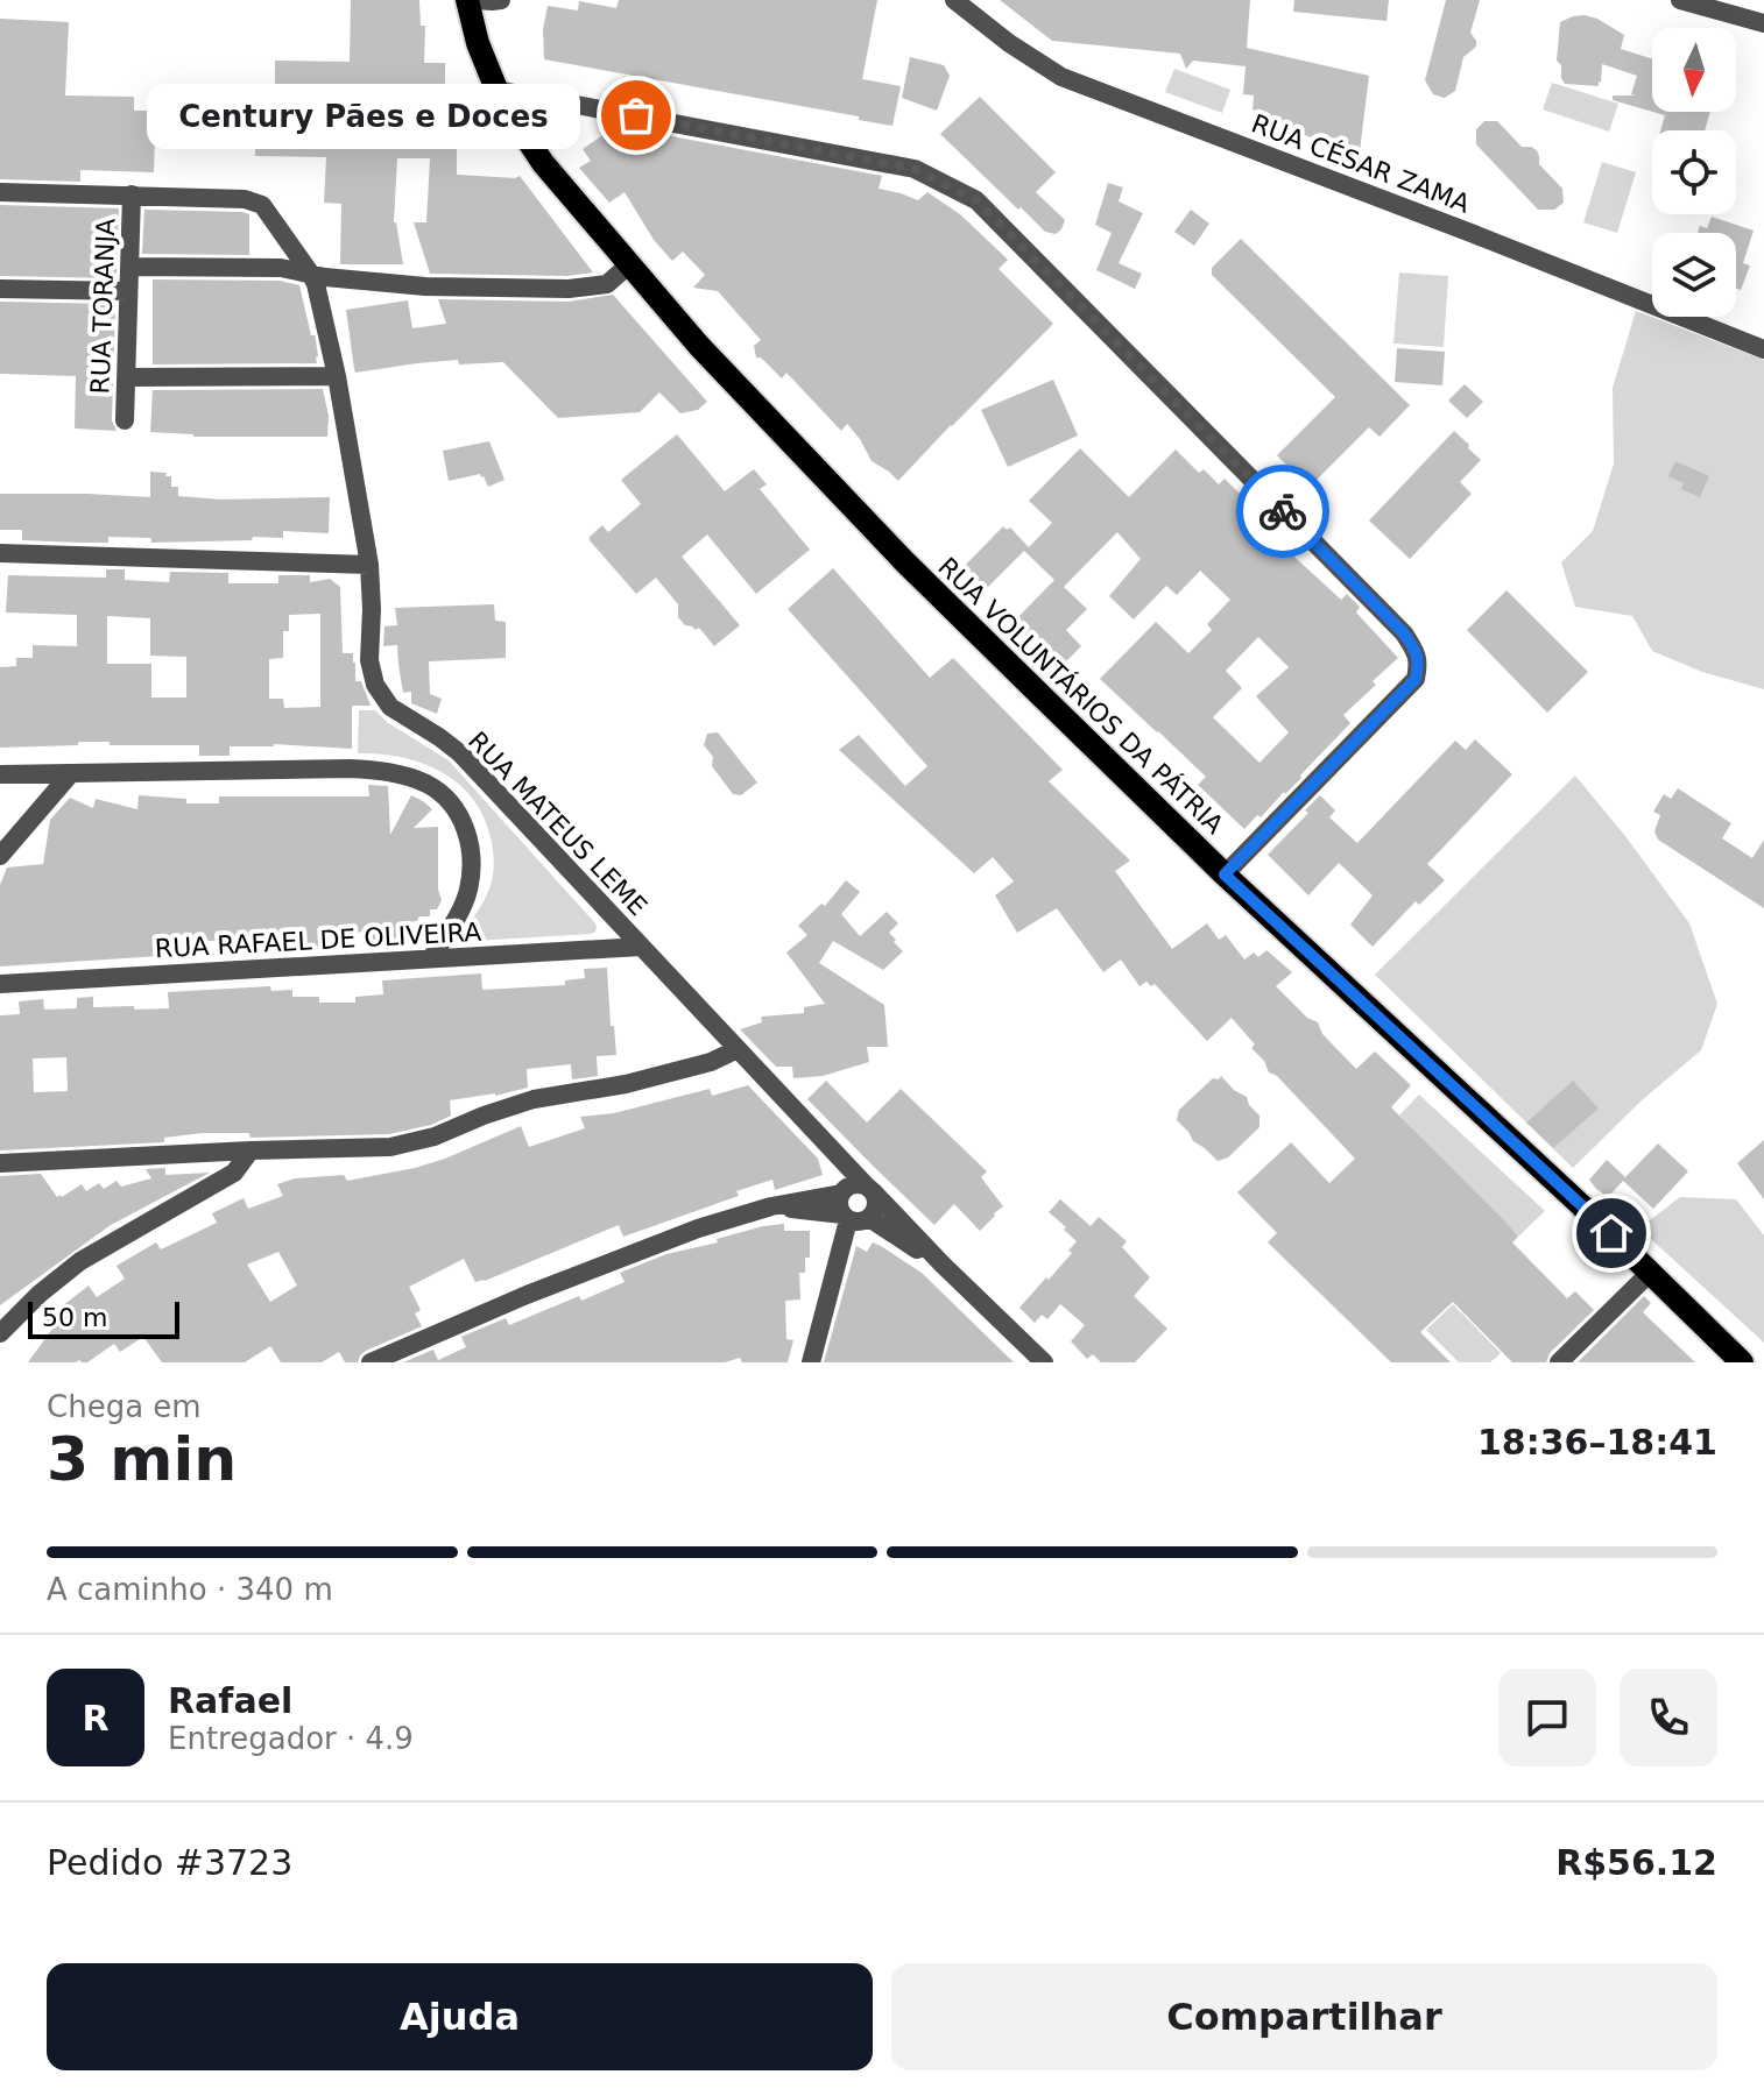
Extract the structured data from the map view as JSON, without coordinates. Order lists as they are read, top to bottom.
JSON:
{
  "streets": {
    "main road": ["RUA VOLUNTÁRIOS DA PÁTRIA"],
    "street": [
      "RUA CÉSAR ZAMA",
      "RUA TORANJA",
      "RUA MATEUS LEME",
      "RUA RAFAEL DE OLIVEIRA"
    ]
  },
  "crossings": [
    ["RUA TORANJA", "RUA MATEUS LEME"],
    ["RUA MATEUS LEME", "RUA RAFAEL DE OLIVEIRA"]
  ],
  "places": ["Century Pães e Doces"],
  "scale_bar": "50 m",
  "north": "bottom",
  "page": {
    "bubble": "Century Pães e Doces",
    "scale": "50 m",
    "heading": ["3 min", "Chega em", "18:36–18:41"],
    "panel": [
      "Rafael",
      "Entregador · 4.9",
      "Pedido #3723",
      "R$56.12"
    ],
    "bar": "A caminho · 340 m",
    "round": "R",
    "buttons": ["Ajuda", "Compartilhar"]
  }
}
